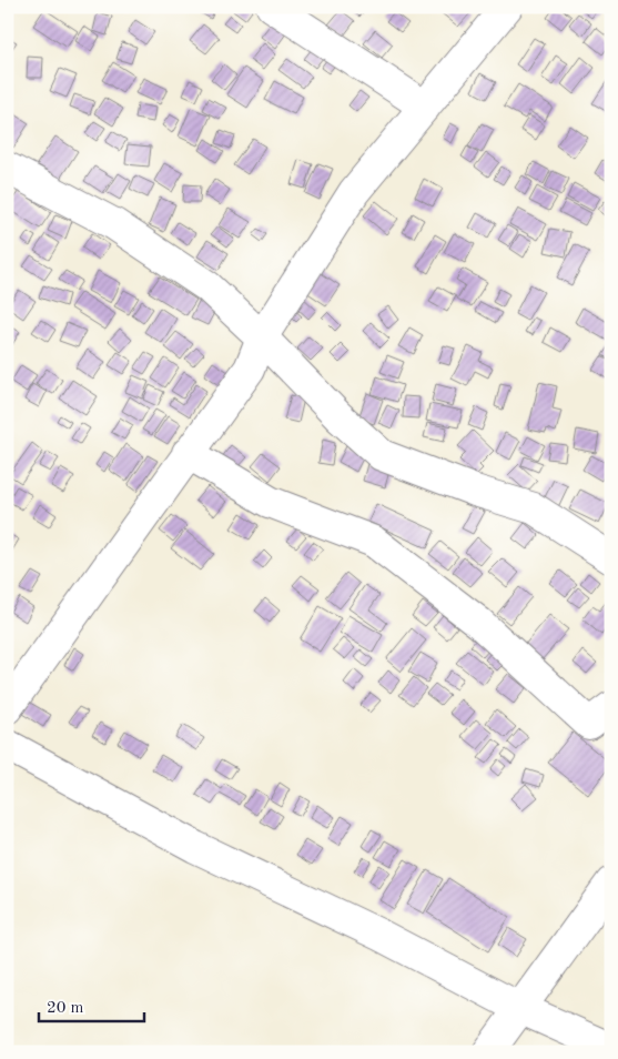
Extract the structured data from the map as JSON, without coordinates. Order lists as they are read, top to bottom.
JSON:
{
  "scale_bar": "20 m"
}
